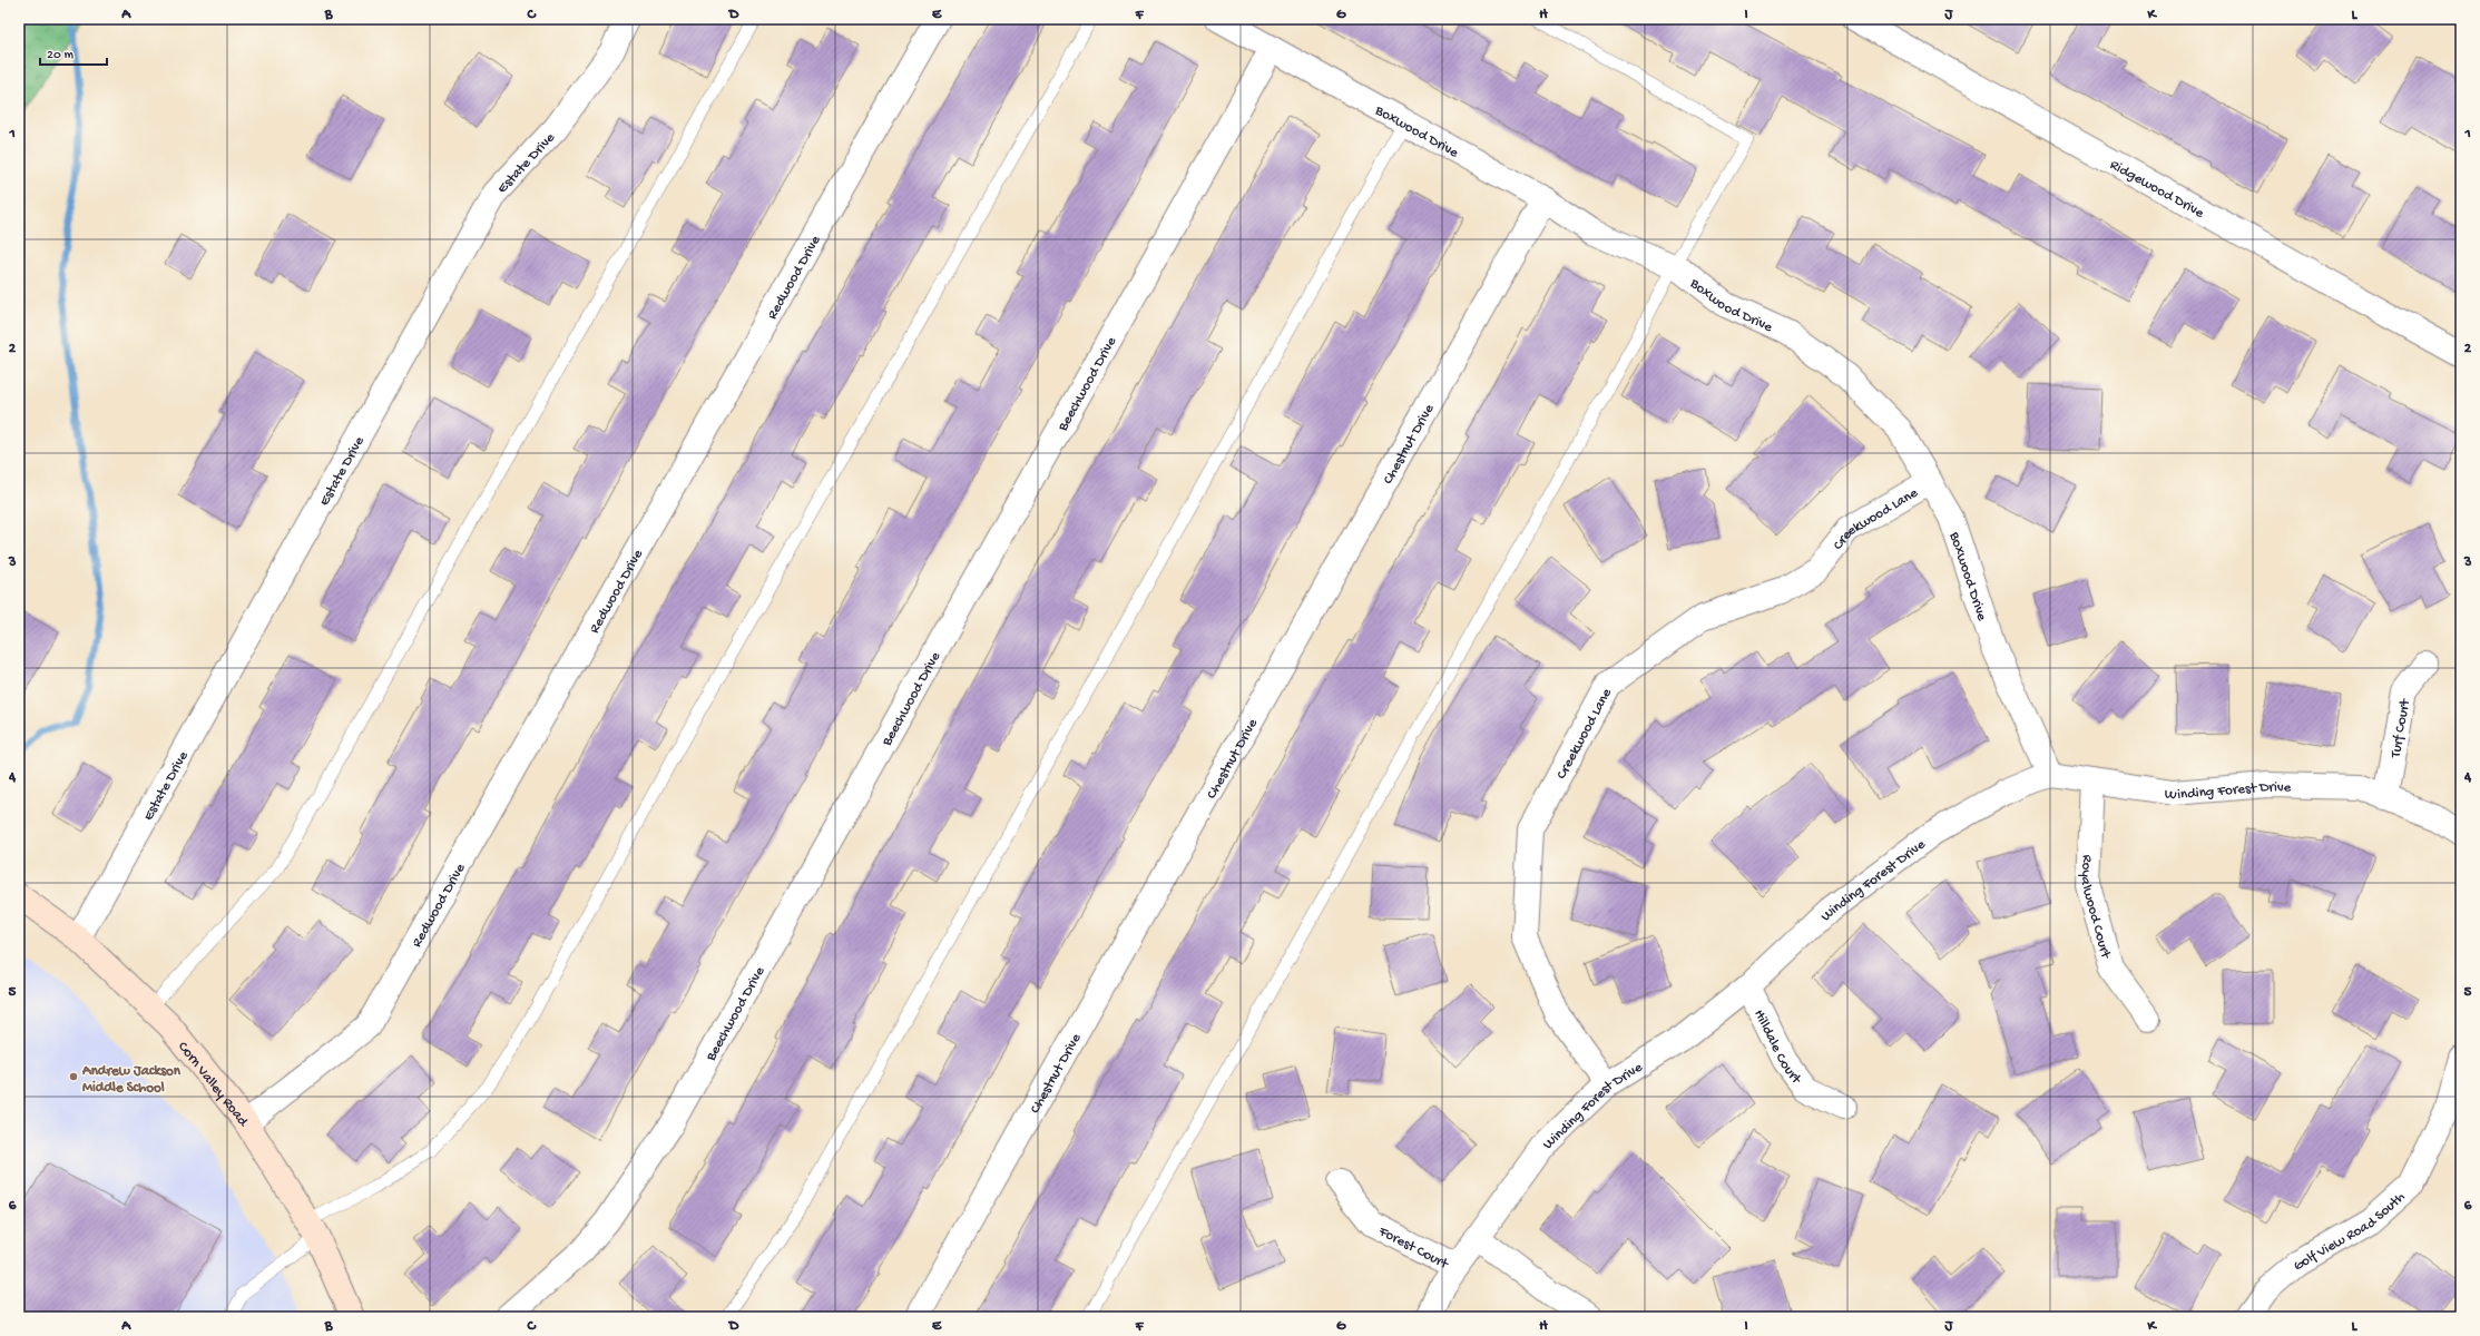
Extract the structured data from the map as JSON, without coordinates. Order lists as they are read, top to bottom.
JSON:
{
  "streets": {
    "main road": ["Corn Valley Road"],
    "street": [
      "Boxwood Drive",
      "Estate Drive",
      "Ridgewood Drive",
      "Redwood Drive",
      "Beechwood Drive",
      "Chestnut Drive",
      "Creekwood Lane",
      "Turf Court",
      "Winding Forest Drive",
      "Royalwood Court",
      "Hilldale Court",
      "Golf View Road South",
      "Forest Court"
    ]
  },
  "crossings": [
    ["Boxwood Drive", "Beechwood Drive"],
    ["Boxwood Drive", "Chestnut Drive"],
    ["Boxwood Drive", "Creekwood Lane"],
    ["Boxwood Drive", "Winding Forest Drive"],
    ["Estate Drive", "Corn Valley Road"],
    ["Redwood Drive", "Corn Valley Road"],
    ["Creekwood Lane", "Winding Forest Drive"],
    ["Turf Court", "Winding Forest Drive"],
    ["Winding Forest Drive", "Royalwood Court"],
    ["Winding Forest Drive", "Hilldale Court"],
    ["Winding Forest Drive", "Forest Court"]
  ],
  "places": ["Andrew Jackson Middle School"],
  "scale_bar": "20 m",
  "grid": {
    "columns": [
      "A",
      "B",
      "C",
      "D",
      "E",
      "F",
      "G",
      "H",
      "I",
      "J",
      "K",
      "L"
    ],
    "rows": [
      "1",
      "2",
      "3",
      "4",
      "5",
      "6"
    ]
  }
}
